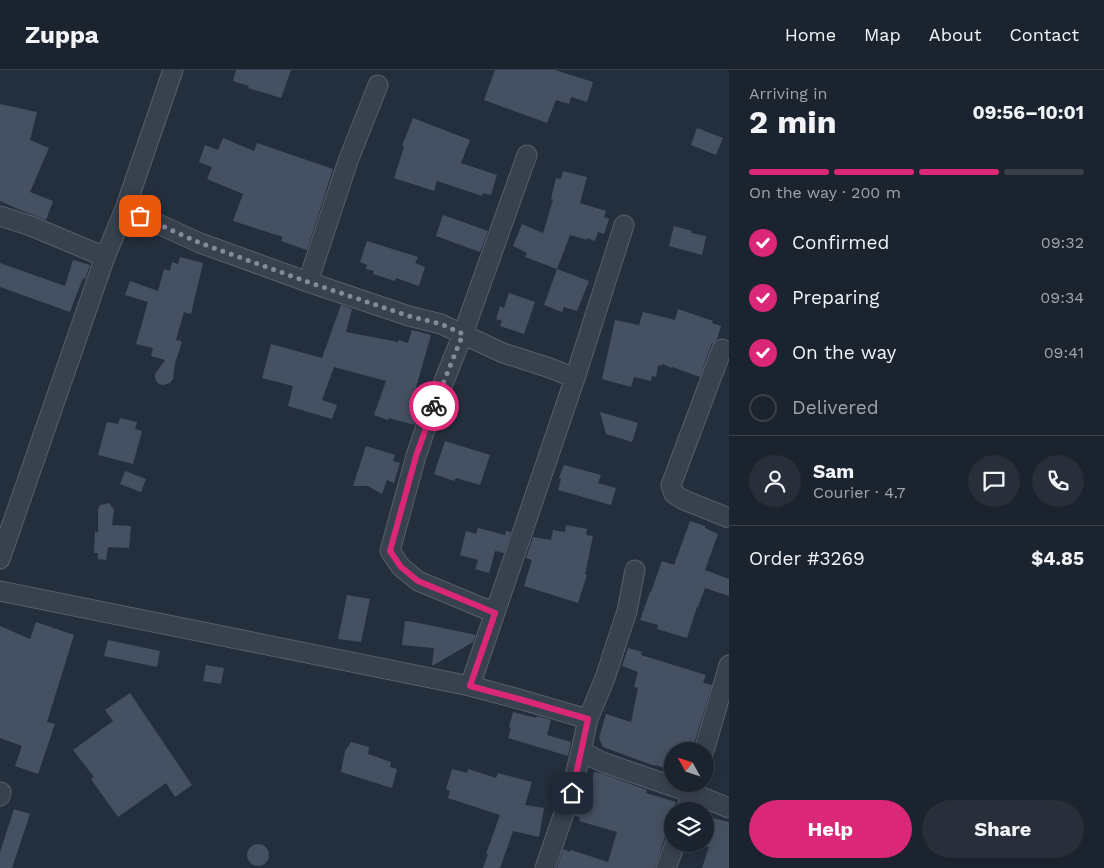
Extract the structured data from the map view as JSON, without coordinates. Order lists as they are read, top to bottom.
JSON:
{
  "north": "top left",
  "page": {
    "header": "Zuppa",
    "nav": [
      "Home",
      "Map",
      "About",
      "Contact"
    ],
    "heading": ["2 min", "Arriving in", "09:56–10:01"],
    "panel": [
      "Sam",
      "Courier · 4.7",
      "Order #3269",
      "$4.85"
    ],
    "bar": "On the way · 200 m",
    "list": [
      ["Confirmed", "09:32"],
      ["Preparing", "09:34"],
      ["On the way", "09:41"],
      "Delivered"
    ],
    "buttons": ["Help", "Share"]
  }
}
